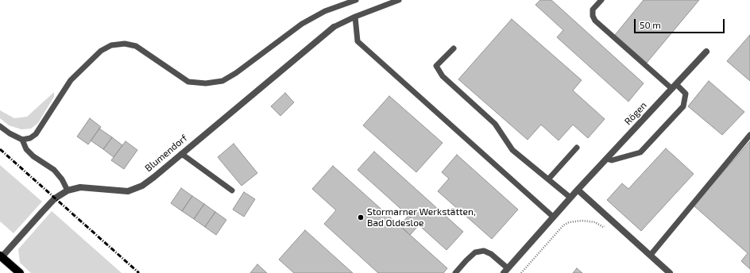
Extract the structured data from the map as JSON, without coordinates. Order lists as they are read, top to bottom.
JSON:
{
  "streets": {
    "main road": ["Blumendorf"],
    "street": ["Rögen"]
  },
  "places": ["Stormarner Werkstätten, Bad Oldesloe"],
  "scale_bar": "50 m"
}
